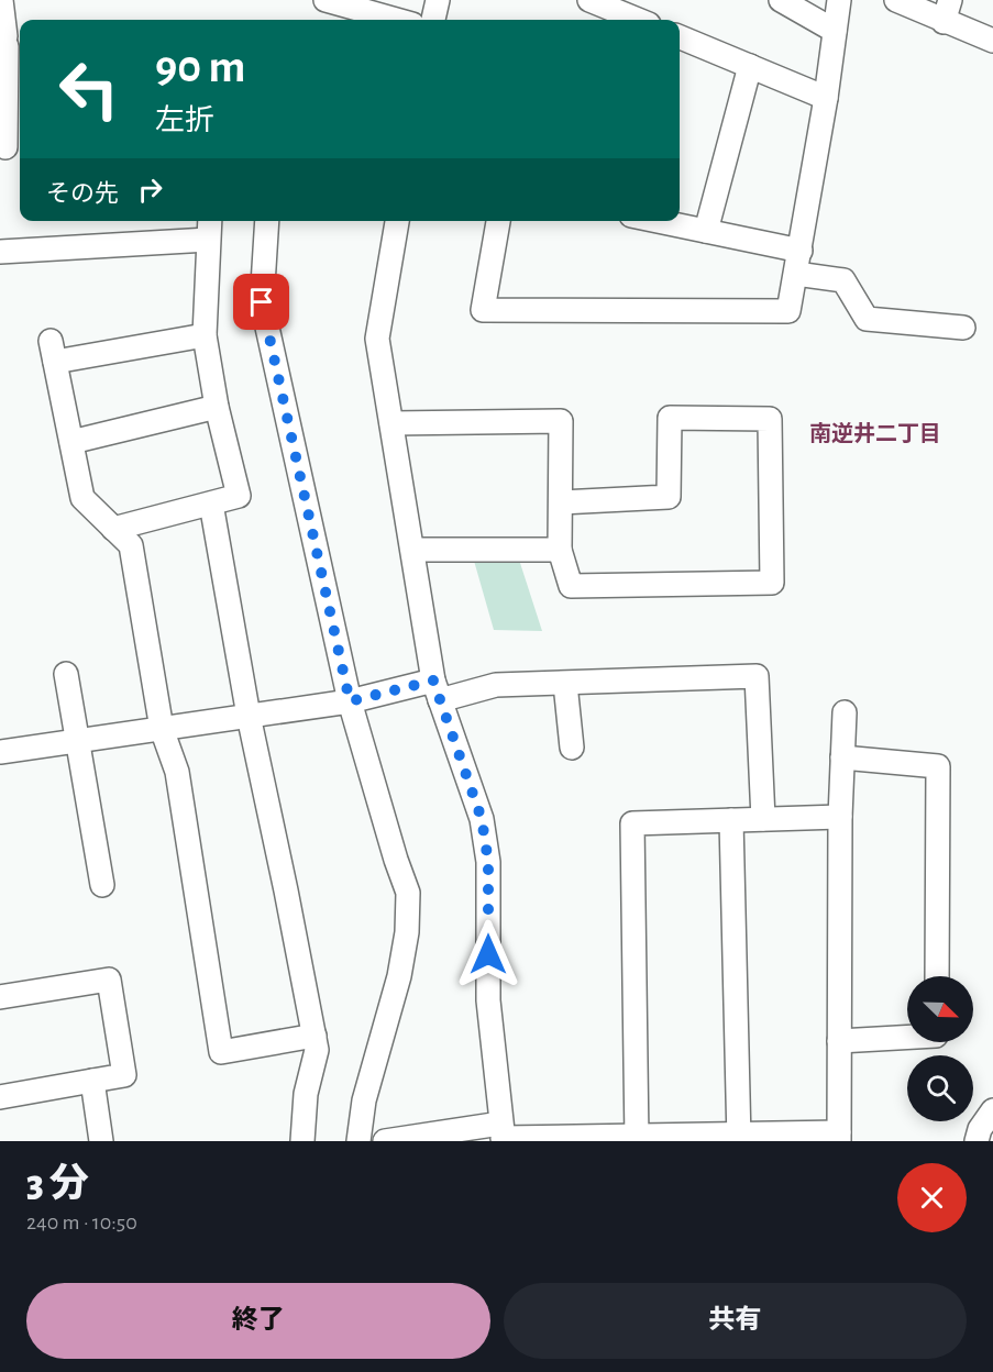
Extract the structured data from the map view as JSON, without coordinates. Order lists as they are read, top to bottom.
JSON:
{
  "districts": ["南逆井二丁目"],
  "north": "bottom right",
  "page": {
    "turn": ["90 m", "左折"],
    "then": "その先",
    "heading": ["3 分", "240 m · 10:50"],
    "buttons": ["終了", "共有"]
  }
}
